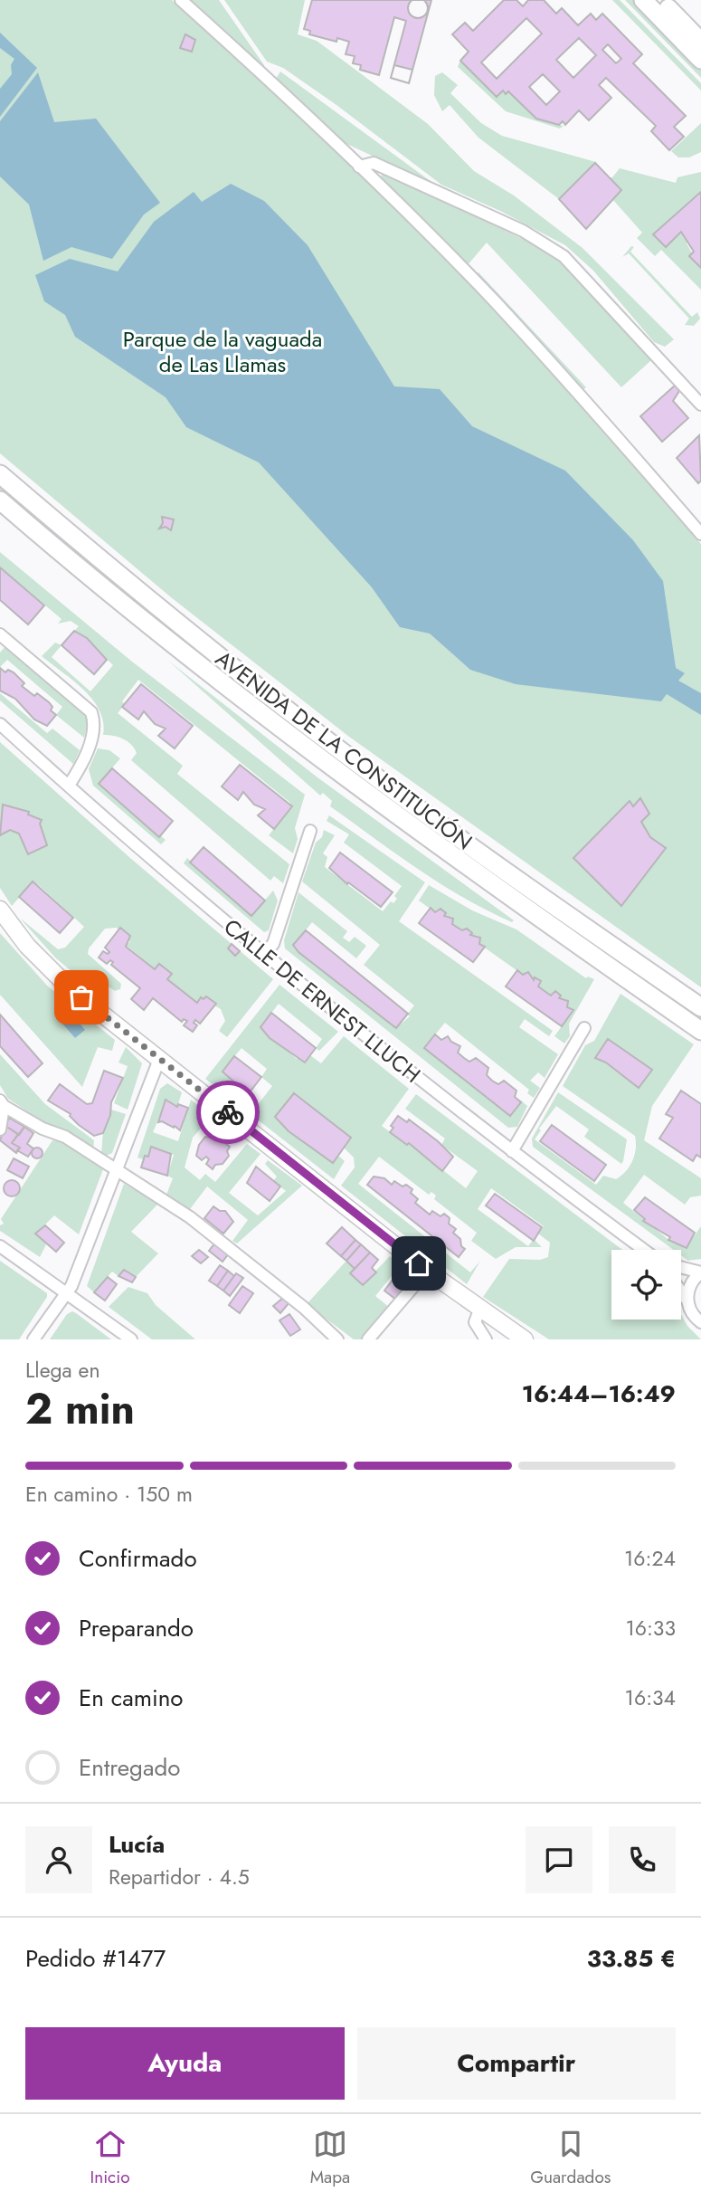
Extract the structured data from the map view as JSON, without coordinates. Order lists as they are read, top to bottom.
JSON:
{
  "streets": {
    "main road": ["AVENIDA DE LA CONSTITUCIÓN"],
    "street": ["CALLE DE ERNEST LLUCH"]
  },
  "parks": ["Parque de la vaguada de Las Llamas"],
  "page": {
    "heading": ["2 min", "Llega en", "16:44–16:49"],
    "panel": [
      "Lucía",
      "Repartidor · 4.5",
      "Pedido #1477",
      "33.85 €"
    ],
    "bar": "En camino · 150 m",
    "list": [
      ["Confirmado", "16:24"],
      ["Preparando", "16:33"],
      ["En camino", "16:34"],
      "Entregado"
    ],
    "buttons": ["Ayuda", "Compartir"],
    "tabs": ["Inicio", "Mapa", "Guardados"]
  }
}
